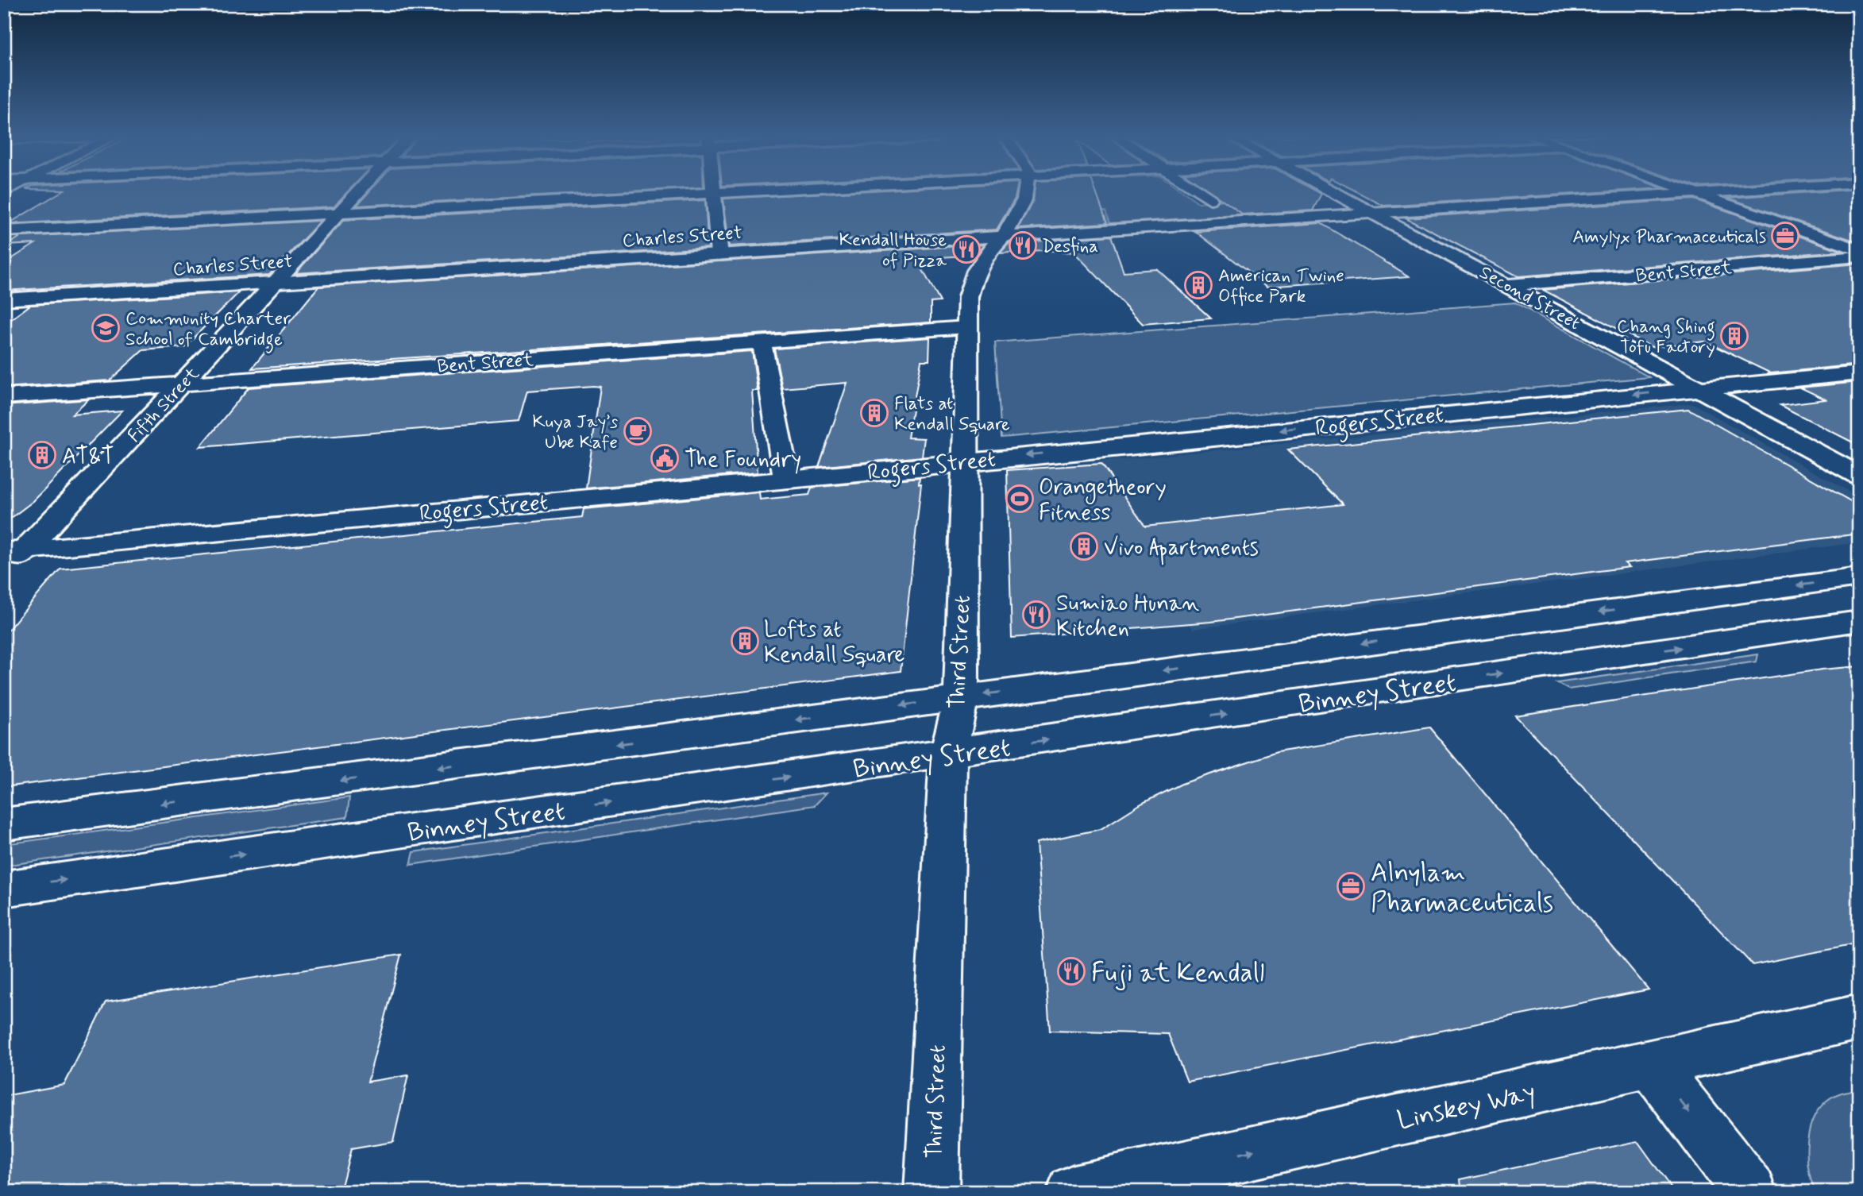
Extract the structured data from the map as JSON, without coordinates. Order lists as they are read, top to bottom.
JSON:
{
  "streets": {
    "street": [
      "Charles Street",
      "Bent Street",
      "Second Street",
      "Fifth Street",
      "Rogers Street",
      "Third Street",
      "Binney Street",
      "Linskey Way"
    ]
  },
  "crossings": [
    ["Charles Street", "Second Street"],
    ["Charles Street", "Fifth Street"],
    ["Charles Street", "Third Street"],
    ["Bent Street", "Second Street"],
    ["Bent Street", "Fifth Street"],
    ["Bent Street", "Third Street"],
    ["Second Street", "Rogers Street"],
    ["Fifth Street", "Rogers Street"],
    ["Rogers Street", "Third Street"],
    ["Third Street", "Binney Street"]
  ],
  "one_way": ["Rogers Street", "Linskey Way"],
  "places": {
    "office": ["Amylyx Pharmaceuticals", "Alnylam Pharmaceuticals"],
    "restaurant": [
      "Desfina",
      "Kendall House of Pizza",
      "Sumiao Hunan Kitchen",
      "Fuji at Kendall"
    ],
    "building": [
      "American Twine Office Park",
      "Chang Shing Tofu Factory",
      "Flats at Kendall Square",
      "AT&T",
      "Vivo Apartments",
      "Lofts at Kendall Square"
    ],
    "school or university": ["Community Charter School of Cambridge"],
    "cafe": ["Kuya Jay’s Ube Kafe"],
    "public building": ["The Foundry"],
    "sports": ["Orangetheory Fitness"]
  }
}
